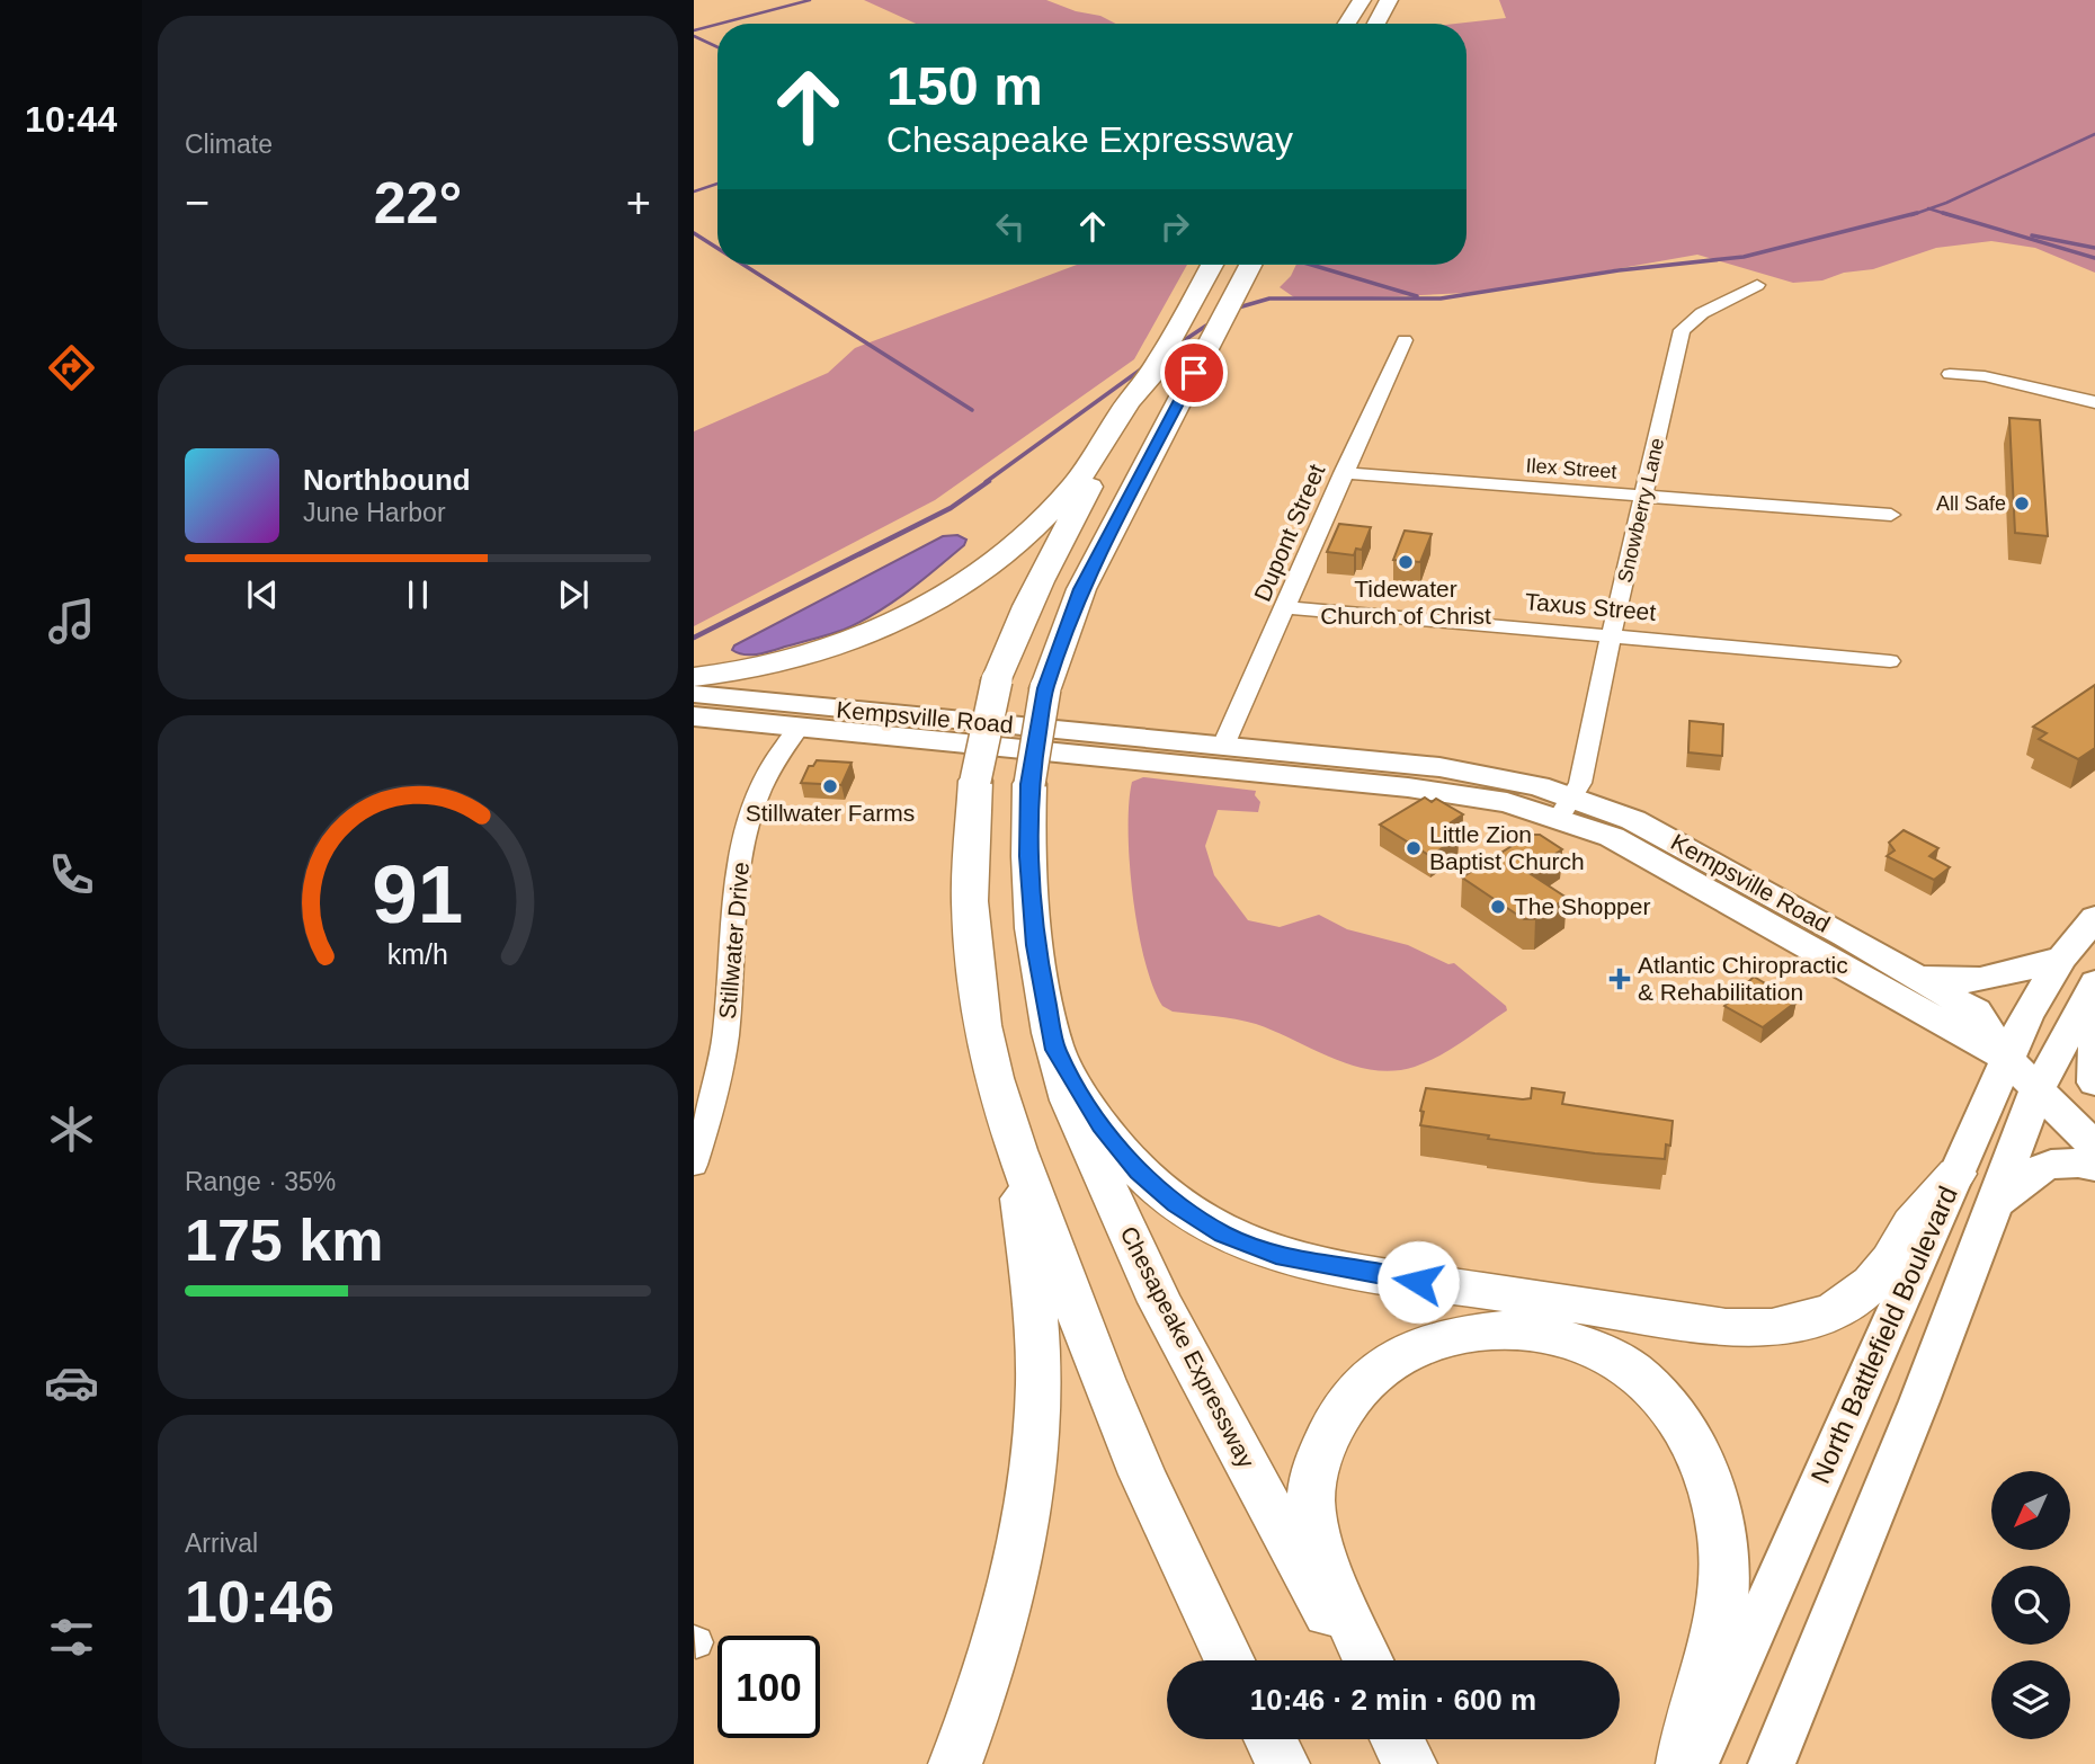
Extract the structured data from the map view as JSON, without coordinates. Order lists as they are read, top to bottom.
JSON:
{
  "streets": {
    "highway": ["Chesapeake Expressway"],
    "main road": ["Kempsville Road", "North Battlefield Boulevard"],
    "street": [
      "Ilex Street",
      "Snowberry Lane",
      "Dupont Street",
      "Taxus Street",
      "Stillwater Drive"
    ]
  },
  "crossings": [
    ["Ilex Street", "Snowberry Lane"],
    ["Ilex Street", "Dupont Street"],
    ["Snowberry Lane", "Taxus Street"],
    ["Snowberry Lane", "Kempsville Road"],
    ["Dupont Street", "Taxus Street"],
    ["Dupont Street", "Kempsville Road"],
    ["Kempsville Road", "Stillwater Drive"],
    ["Kempsville Road", "North Battlefield Boulevard"]
  ],
  "places": {
    "other": [
      "All Safe",
      "Tidewater Church of Christ",
      "Stillwater Farms",
      "Little Zion Baptist Church",
      "The Shopper"
    ],
    "health": ["Atlantic Chiropractic & Rehabilitation"]
  },
  "north": "bottom left",
  "page": {
    "tabs": "10:44",
    "tile": [
      "Climate",
      ["Range · 35%", "175 km"],
      ["Arrival", "10:46"]
    ],
    "turn": ["150 m", "Chesapeake Expressway"],
    "heat": ["−", "22°", "+"],
    "song": ["Northbound", "June Harbor"],
    "limit": "100",
    "trip": "10:46 · 2 min · 600 m",
    "gauge": ["91", "km/h"]
  }
}
